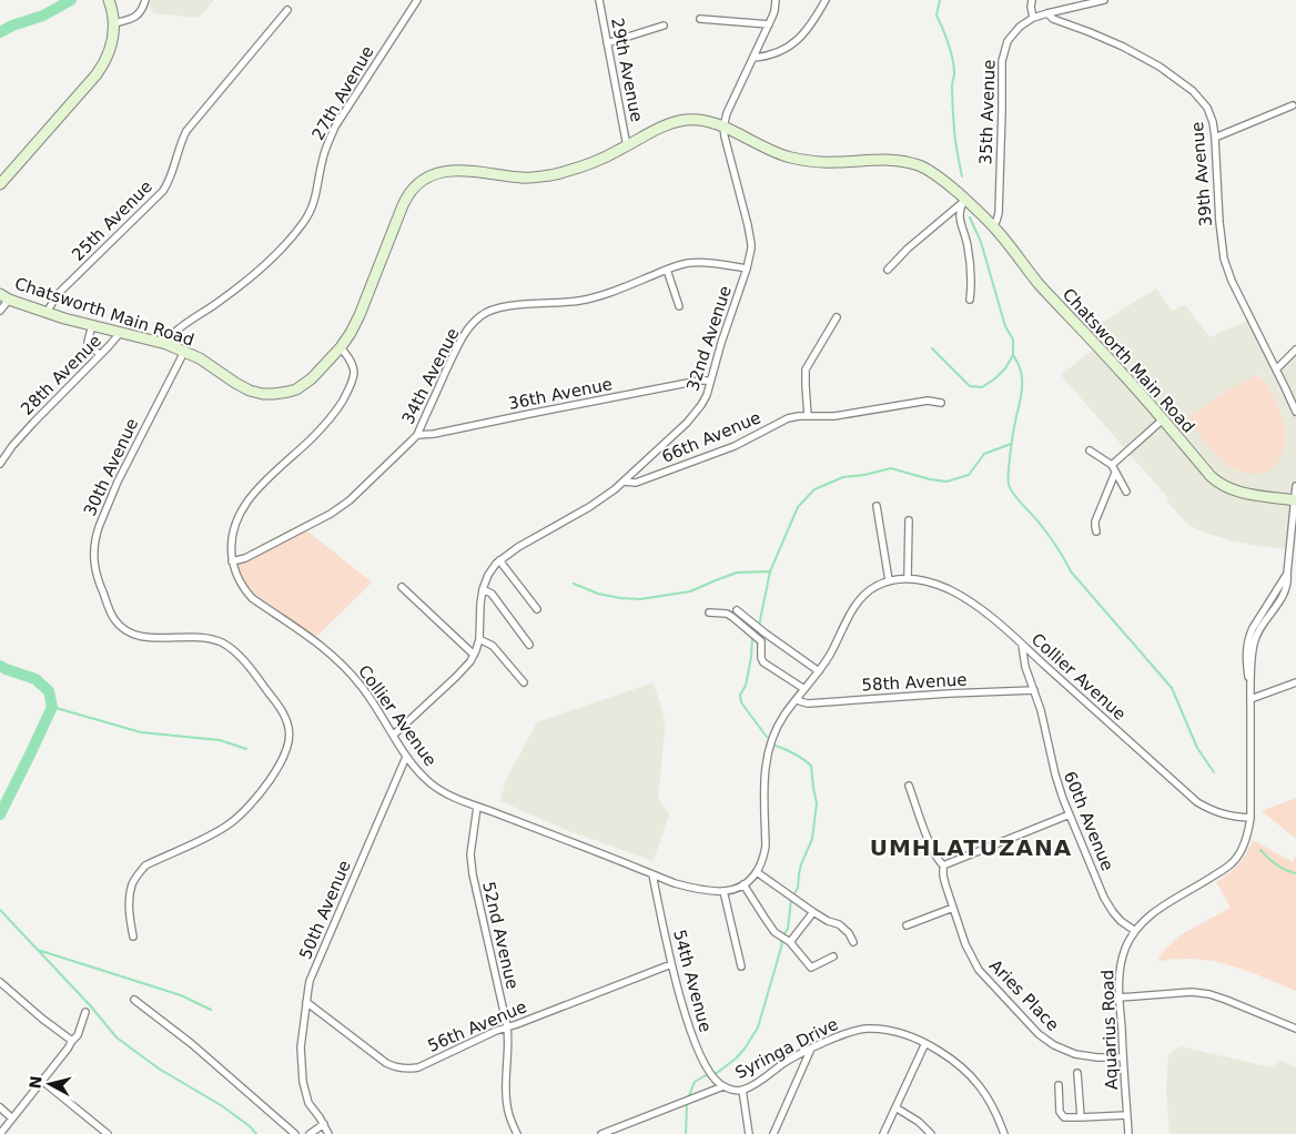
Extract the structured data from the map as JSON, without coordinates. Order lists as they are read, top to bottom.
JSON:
{
  "streets": {
    "street": [
      "29th Avenue",
      "27th Avenue",
      "35th Avenue",
      "39th Avenue",
      "25th Avenue",
      "Chatsworth Main Road",
      "32nd Avenue",
      "28th Avenue",
      "34th Avenue",
      "36th Avenue",
      "66th Avenue",
      "30th Avenue",
      "Collier Avenue",
      "58th Avenue",
      "60th Avenue",
      "50th Avenue",
      "52nd Avenue",
      "54th Avenue",
      "Aries Place",
      "56th Avenue",
      "Aquarius Road",
      "Syringa Drive"
    ]
  },
  "crossings": [
    ["29th Avenue", "Chatsworth Main Road"],
    ["27th Avenue", "Chatsworth Main Road"],
    ["35th Avenue", "39th Avenue"],
    ["35th Avenue", "Chatsworth Main Road"],
    ["25th Avenue", "Chatsworth Main Road"],
    ["Chatsworth Main Road", "32nd Avenue"],
    ["Chatsworth Main Road", "28th Avenue"],
    ["Chatsworth Main Road", "30th Avenue"],
    ["Chatsworth Main Road", "Collier Avenue"],
    ["32nd Avenue", "34th Avenue"],
    ["32nd Avenue", "36th Avenue"],
    ["32nd Avenue", "66th Avenue"],
    ["32nd Avenue", "Collier Avenue"],
    ["34th Avenue", "36th Avenue"],
    ["34th Avenue", "Collier Avenue"],
    ["Collier Avenue", "58th Avenue"],
    ["Collier Avenue", "60th Avenue"],
    ["Collier Avenue", "50th Avenue"],
    ["Collier Avenue", "52nd Avenue"],
    ["Collier Avenue", "54th Avenue"],
    ["Collier Avenue", "Aquarius Road"],
    ["58th Avenue", "60th Avenue"],
    ["60th Avenue", "Aquarius Road"],
    ["50th Avenue", "56th Avenue"],
    ["52nd Avenue", "56th Avenue"],
    ["54th Avenue", "56th Avenue"],
    ["54th Avenue", "Syringa Drive"],
    ["Aries Place", "Aquarius Road"]
  ],
  "districts": ["UMHLATUZANA"],
  "north": "left"
}
